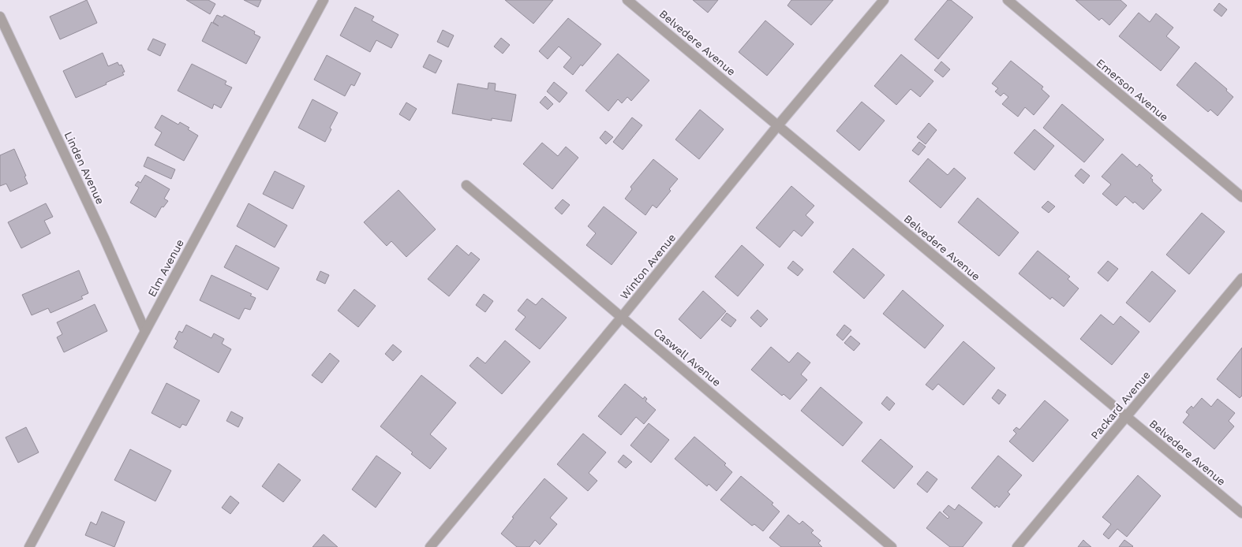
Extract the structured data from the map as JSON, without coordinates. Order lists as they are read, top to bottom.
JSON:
{
  "streets": {
    "street": [
      "Belvedere Avenue",
      "Emerson Avenue",
      "Linden Avenue",
      "Winton Avenue",
      "Elm Avenue",
      "Caswell Avenue",
      "Packard Avenue"
    ]
  },
  "crossings": [
    ["Belvedere Avenue", "Winton Avenue"],
    ["Belvedere Avenue", "Packard Avenue"],
    ["Linden Avenue", "Elm Avenue"],
    ["Winton Avenue", "Caswell Avenue"]
  ]
}
